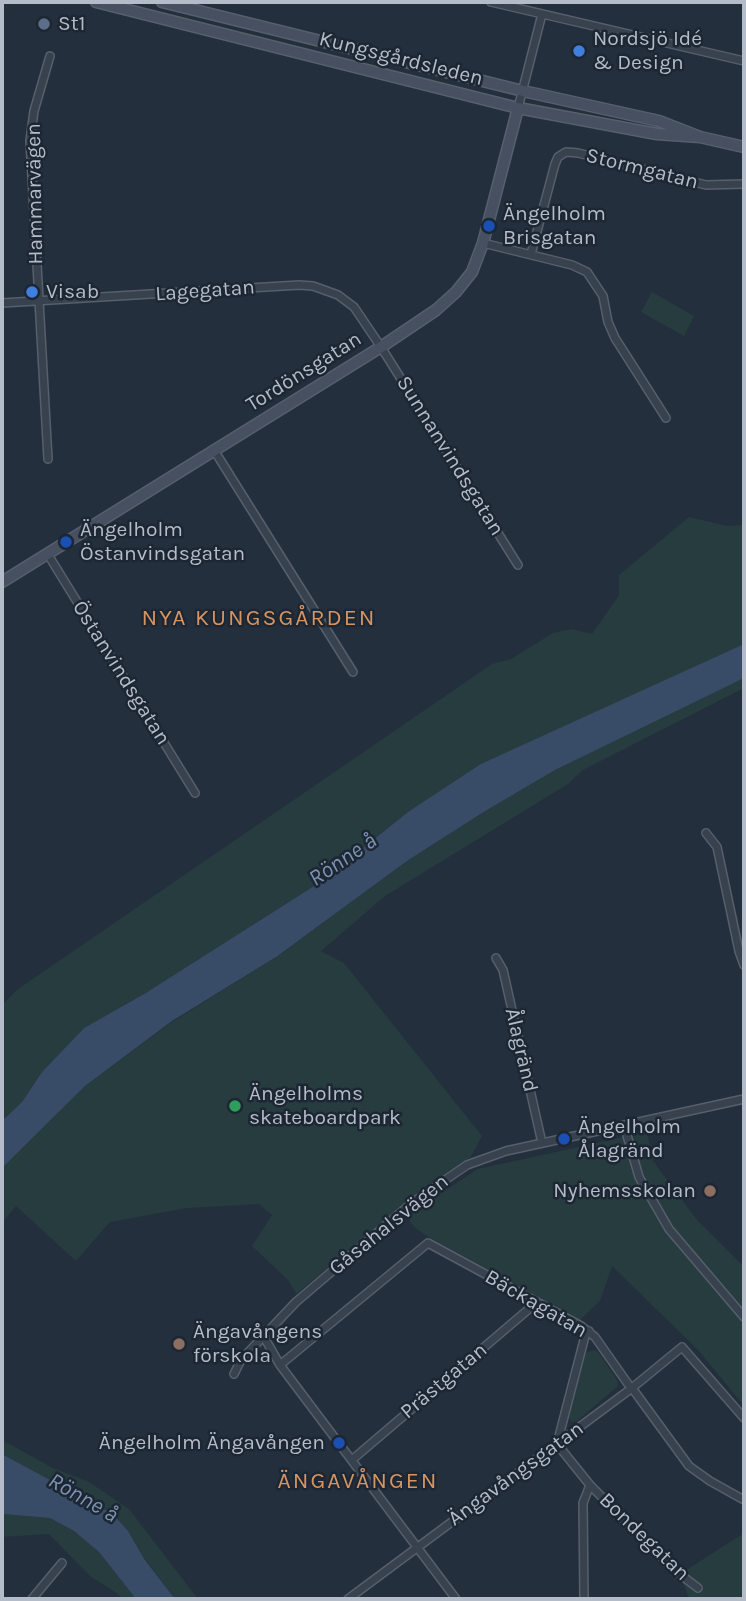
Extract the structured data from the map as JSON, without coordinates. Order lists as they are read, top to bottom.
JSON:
{
  "streets": {
    "main road": ["Kungsgårdsleden", "Tordönsgatan"],
    "street": [
      "Stormgatan",
      "Hammarvägen",
      "Lagegatan",
      "Sunnanvindsgatan",
      "Östanvindsgatan",
      "Ålagränd",
      "Gåsahalsvägen",
      "Bäckagatan",
      "Prästgatan",
      "Ängavångsgatan",
      "Bondegatan"
    ]
  },
  "crossings": [
    ["Kungsgårdsleden", "Tordönsgatan"],
    ["Hammarvägen", "Lagegatan"],
    ["Lagegatan", "Tordönsgatan"],
    ["Lagegatan", "Sunnanvindsgatan"],
    ["Tordönsgatan", "Sunnanvindsgatan"],
    ["Tordönsgatan", "Östanvindsgatan"],
    ["Ålagränd", "Gåsahalsvägen"],
    ["Bäckagatan", "Prästgatan"],
    ["Bäckagatan", "Ängavångsgatan"],
    ["Ängavångsgatan", "Bondegatan"]
  ],
  "districts": ["NYA KUNGSGÅRDEN", "ÄNGAVÅNGEN"],
  "water": ["Rönne å"],
  "places": [
    "St1",
    "Nordsjö Idé & Design",
    "Ängelholm Brisgatan",
    "Visab",
    "Ängelholm Östanvindsgatan",
    "Ängelholms skateboardpark",
    "Ängelholm Ålagränd",
    "Nyhemsskolan",
    "Ängavångens förskola",
    "Ängelholm Ängavången"
  ]
}
